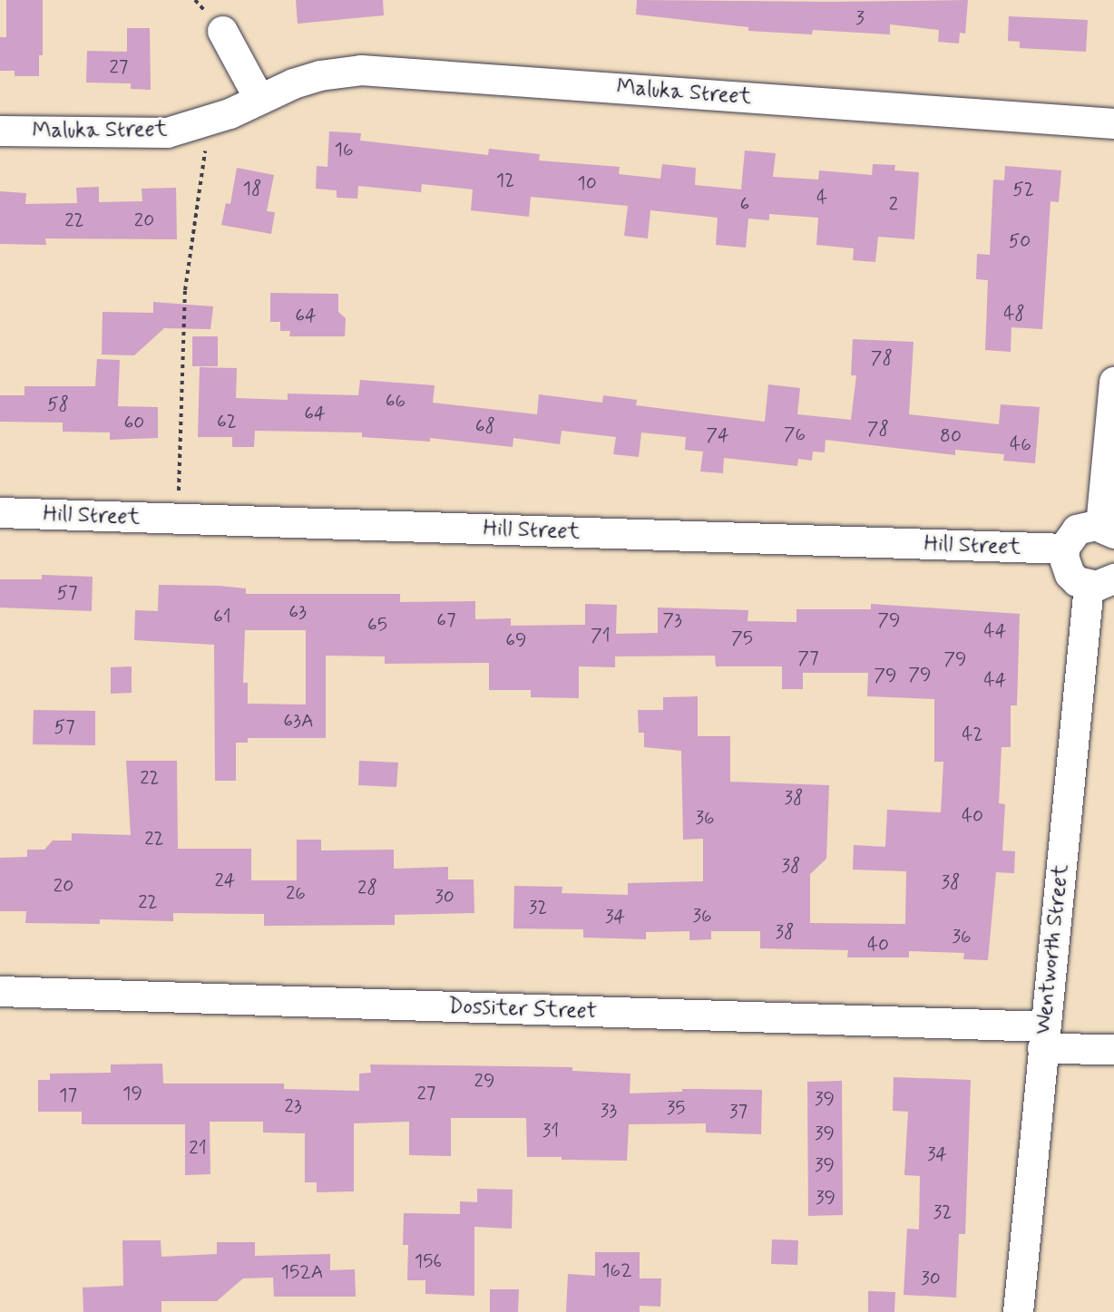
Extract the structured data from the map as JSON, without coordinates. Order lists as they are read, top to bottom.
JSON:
{
  "streets": {
    "street": [
      "Maluka Street",
      "Hill Street",
      "Wentworth Street",
      "Dossiter Street"
    ]
  },
  "crossings": [
    ["Wentworth Street", "Dossiter Street"]
  ],
  "house_numbers": [
    "3",
    "27",
    "16",
    "12",
    "10",
    "18",
    "52",
    "4",
    "6",
    "2",
    "22",
    "20",
    "50",
    "48",
    "64",
    "78",
    "66",
    "58",
    "64",
    "62",
    "60",
    "68",
    "78",
    "76",
    "74",
    "80",
    "46",
    "57",
    "63",
    "61",
    "67",
    "73",
    "79",
    "65",
    "44",
    "71",
    "75",
    "69",
    "77",
    "79",
    "79",
    "79",
    "44",
    "63A",
    "57",
    "42",
    "22",
    "38",
    "40",
    "36",
    "22",
    "38",
    "24",
    "38",
    "20",
    "28",
    "26",
    "30",
    "22",
    "32",
    "36",
    "34",
    "38",
    "36",
    "40",
    "29",
    "19",
    "27",
    "17",
    "39",
    "23",
    "35",
    "33",
    "37",
    "31",
    "39",
    "21",
    "34",
    "39",
    "39",
    "32",
    "156",
    "162",
    "152A",
    "30"
  ]
}
